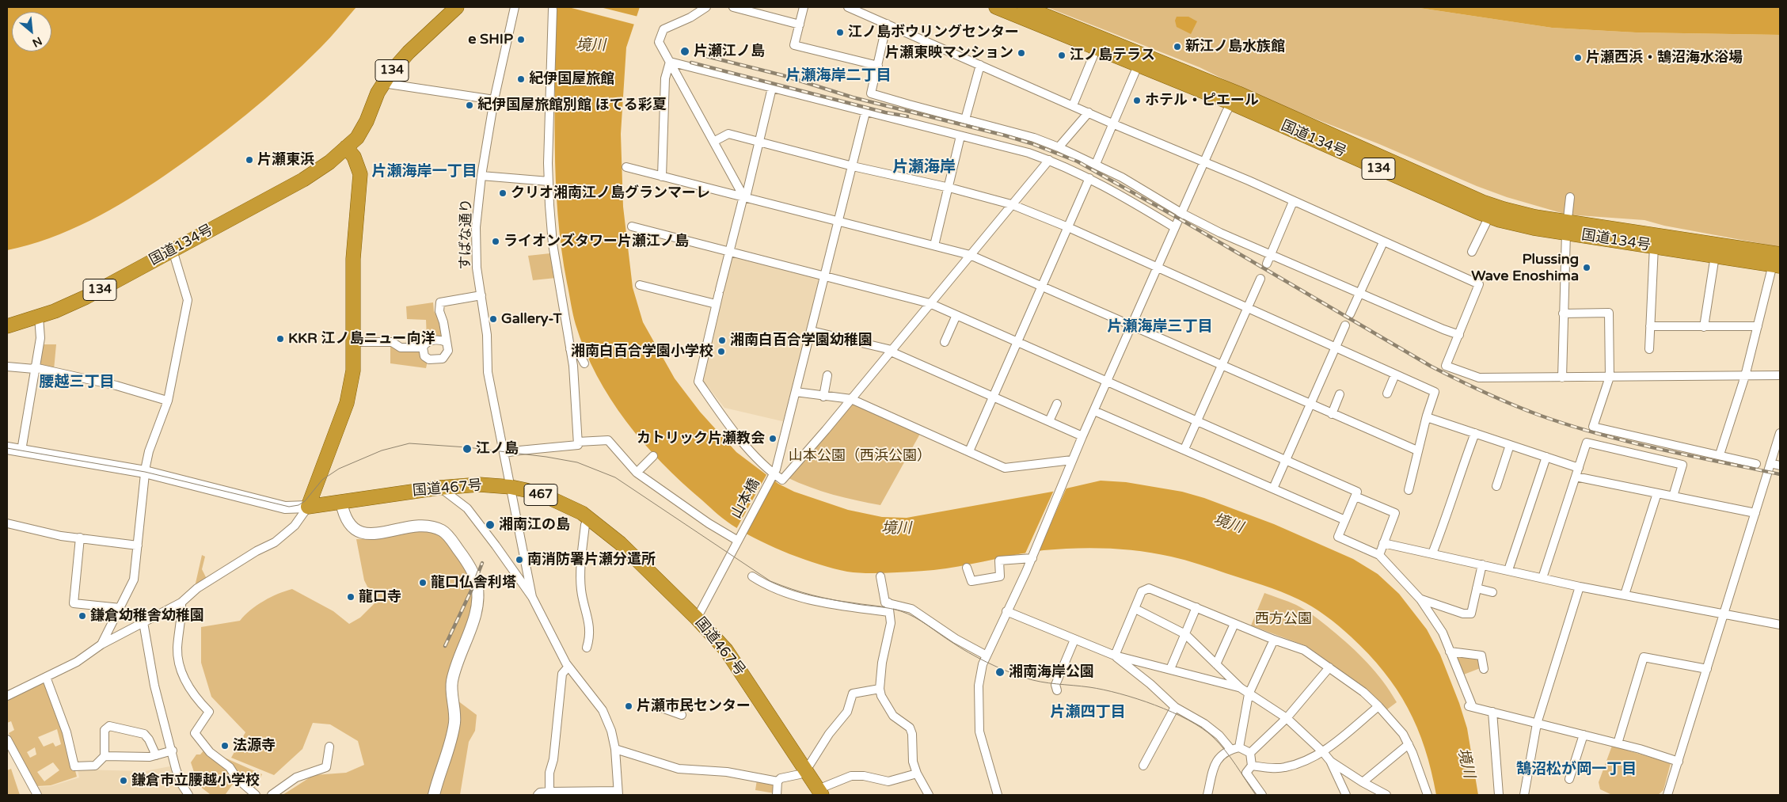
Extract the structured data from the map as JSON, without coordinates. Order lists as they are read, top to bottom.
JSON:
{
  "streets": {
    "highway": [
      "134",
      "国道134号",
      "国道467号",
      "467"
    ],
    "street": ["すばな通り", "山本橋"]
  },
  "crossings": [
    ["すばな通り", "国道467号"],
    ["国道467号", "山本橋"]
  ],
  "districts": [
    "片瀬海岸二丁目",
    "片瀬海岸",
    "片瀬海岸一丁目",
    "片瀬海岸三丁目",
    "腰越三丁目",
    "片瀬四丁目",
    "鵠沼松が岡一丁目"
  ],
  "water": ["境川"],
  "parks": ["山本公園（西浜公園）", "西方公園"],
  "places": [
    "江ノ島ボウリングセンター",
    "e SHIP",
    "新江ノ島水族館",
    "片瀬江ノ島",
    "片瀬東映マンション",
    "江ノ島テラス",
    "片瀬西浜・鵠沼海水浴場",
    "紀伊国屋旅館",
    "ホテル・ピエール",
    "紀伊国屋旅館別館 ほてる彩夏",
    "片瀬東浜",
    "クリオ湘南江ノ島グランマーレ",
    "ライオンズタワー片瀬江ノ島",
    "Plussing Wave Enoshima",
    "Gallery-T",
    "KKR 江ノ島ニュー向洋",
    "湘南白百合学園幼稚園",
    "湘南白百合学園小学校",
    "カトリック片瀬教会",
    "江ノ島",
    "湘南江の島",
    "南消防署片瀬分遣所",
    "龍口仏舎利塔",
    "龍口寺",
    "鎌倉幼稚舎幼稚園",
    "湘南海岸公園",
    "片瀬市民センター",
    "法源寺",
    "鎌倉市立腰越小学校"
  ],
  "north": "bottom right"
}
